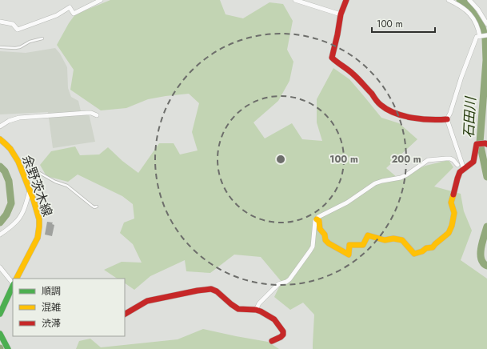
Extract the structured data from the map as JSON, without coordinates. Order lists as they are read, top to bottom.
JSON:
{
  "streets": {
    "street": ["余野茨木線"]
  },
  "water": ["石田川"],
  "legend": ["順調", "混雑", "渋滞"],
  "scale_bar": "100 m",
  "rings": ["100 m", "200 m"]
}
